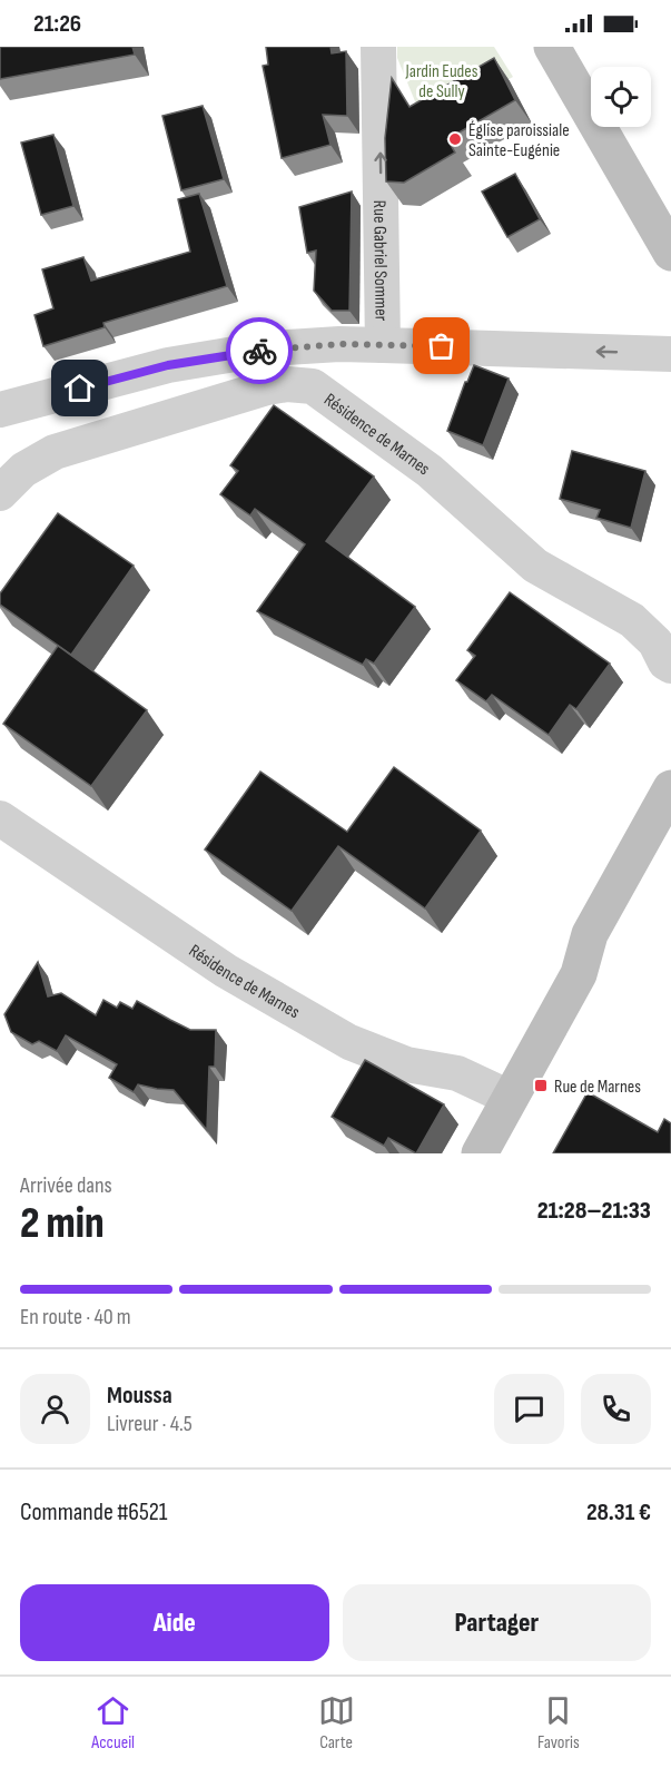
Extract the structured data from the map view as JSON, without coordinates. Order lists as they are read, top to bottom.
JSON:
{
  "streets": {
    "street": ["Rue Gabriel Sommer", "Résidence de Marnes"]
  },
  "parks": ["Jardin Eudes de Sully"],
  "places": {
    "other": ["Église paroissiale Sainte-Eugénie"],
    "transit": ["Rue de Marnes"]
  },
  "page": {
    "status": "21:26",
    "heading": ["2 min", "Arrivée dans", "21:28–21:33"],
    "panel": [
      "Moussa",
      "Livreur · 4.5",
      "Commande #6521",
      "28.31 €"
    ],
    "bar": "En route · 40 m",
    "buttons": ["Aide", "Partager"],
    "tabs": ["Accueil", "Carte", "Favoris"]
  }
}
